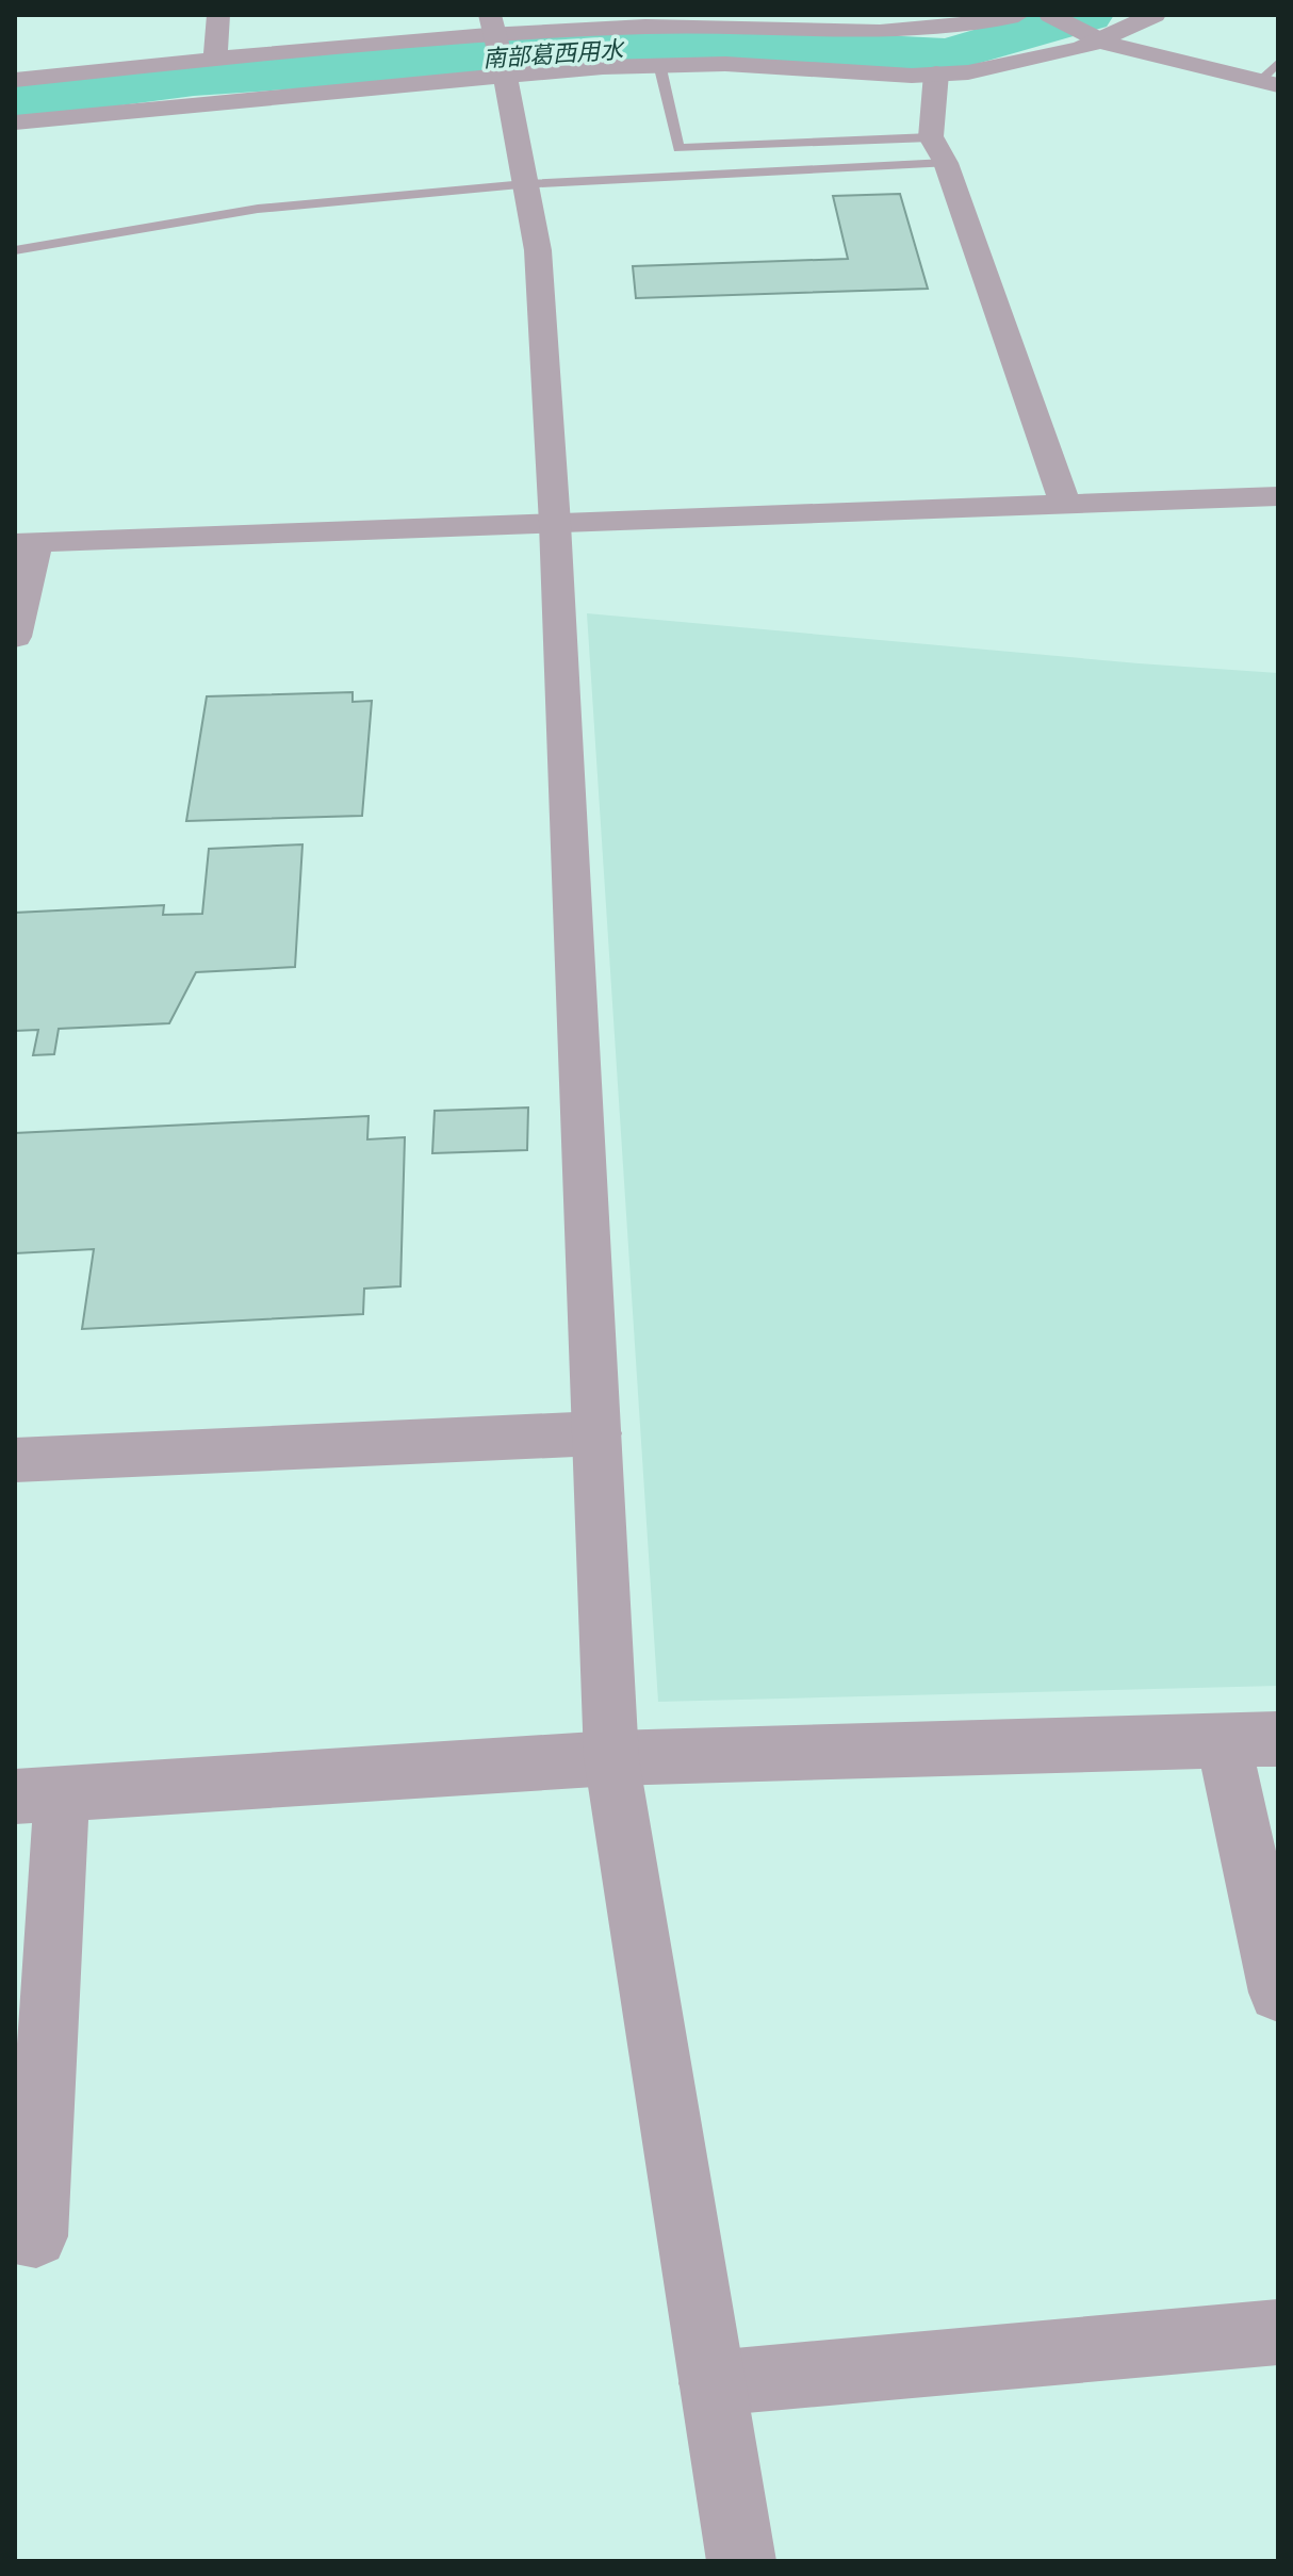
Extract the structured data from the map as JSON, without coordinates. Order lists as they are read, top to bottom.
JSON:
{
  "water": ["南部葛西用水"]
}
